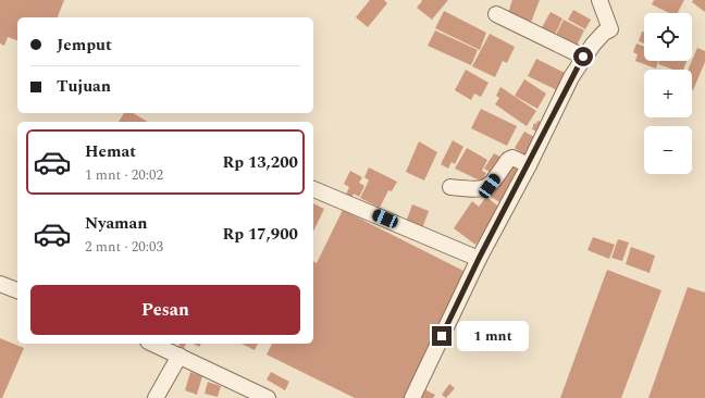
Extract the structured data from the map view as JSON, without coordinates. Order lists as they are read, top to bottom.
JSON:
{
  "page": {
    "map_buttons": ["+", "−"],
    "banner": ["Jemput", "Tujuan"],
    "list": [
      {
        "name": "Hemat",
        "note": "1 mnt · 20:02",
        "value": "Rp 13,200"
      },
      {
        "name": "Nyaman",
        "note": "2 mnt · 20:03",
        "value": "Rp 17,900"
      }
    ],
    "buttons": "Pesan",
    "bubble": "1 mnt"
  }
}
